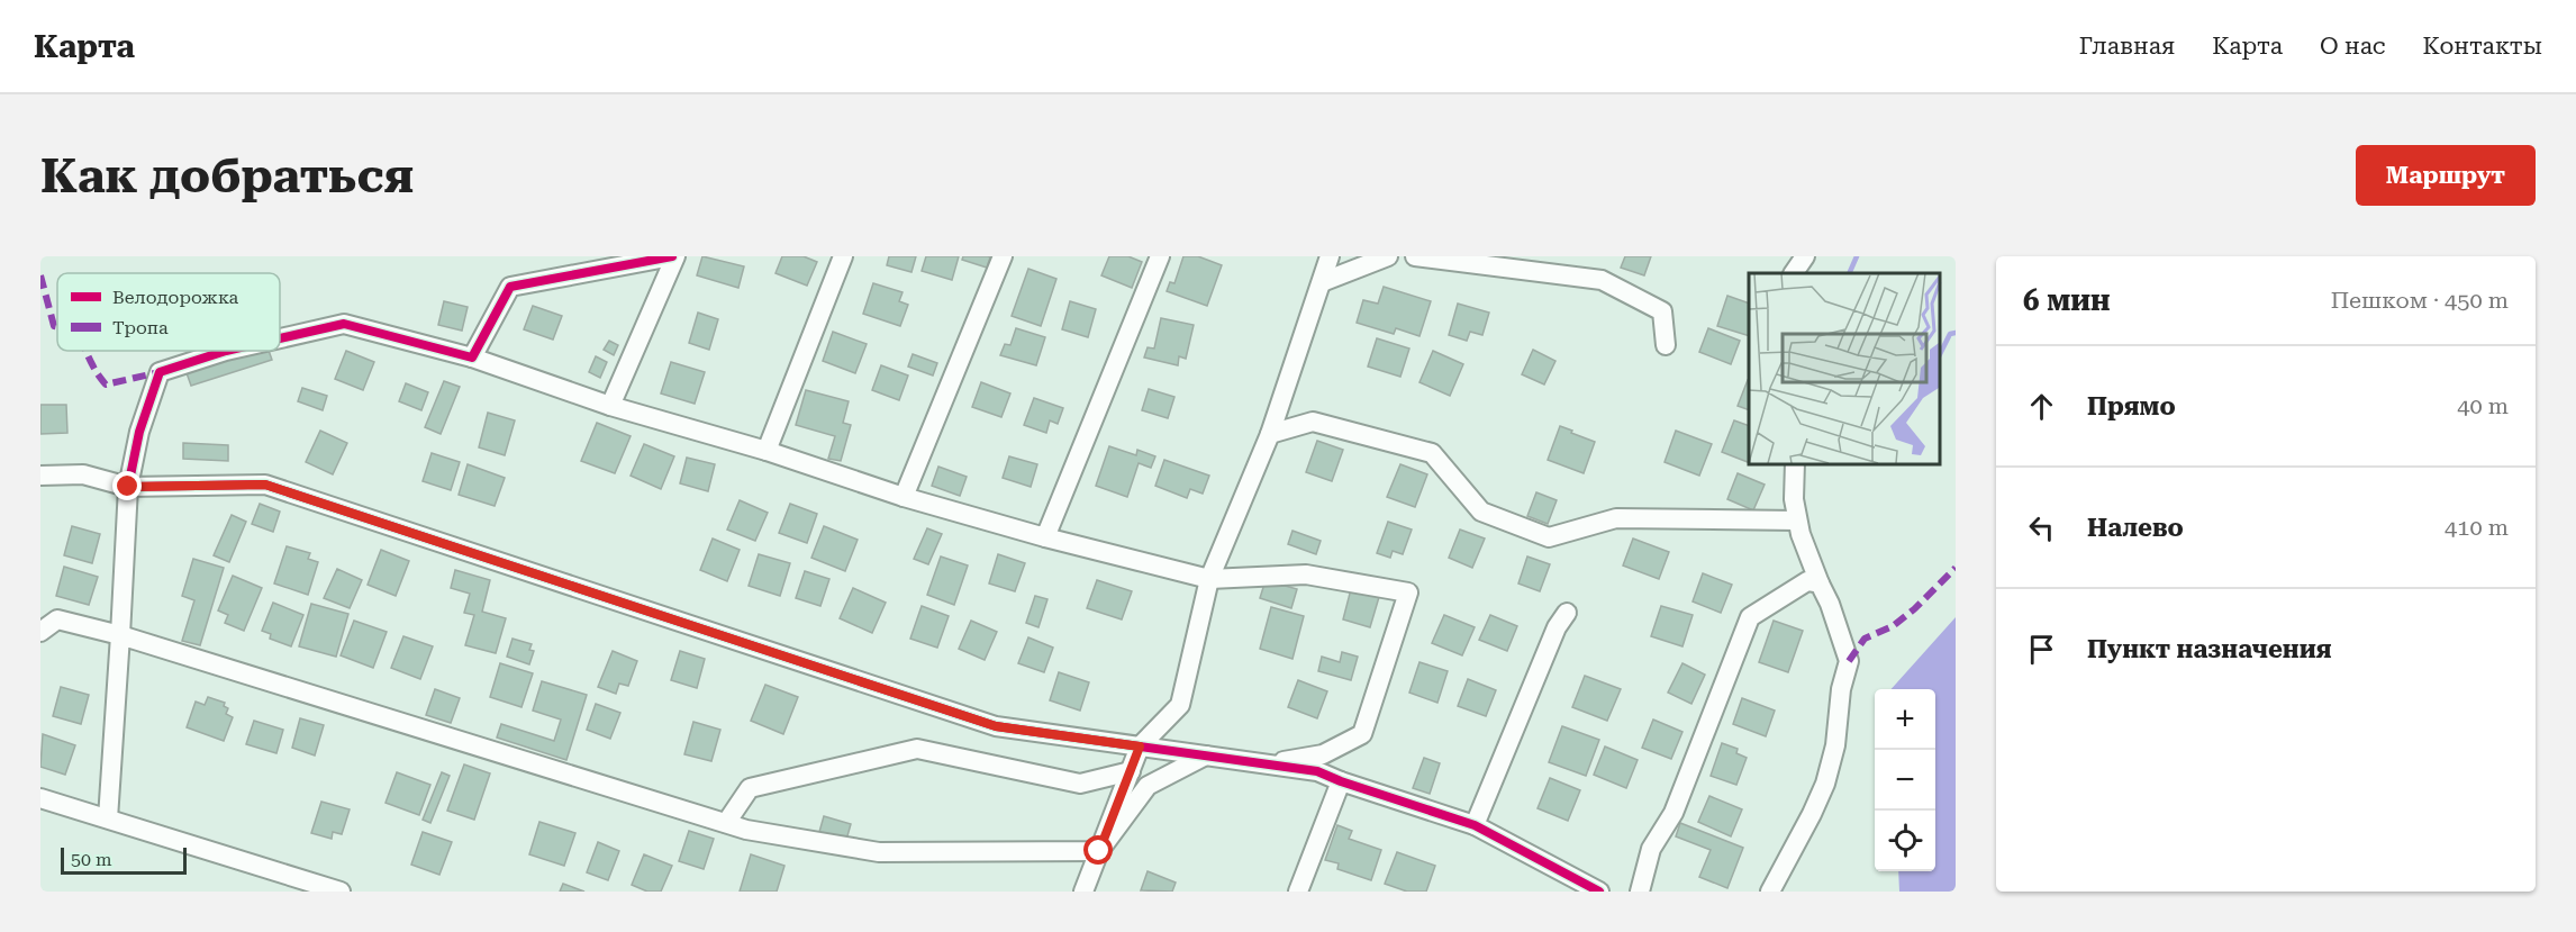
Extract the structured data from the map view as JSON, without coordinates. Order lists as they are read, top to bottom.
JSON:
{
  "legend": ["Велодорожка", "Тропа"],
  "scale_bar": "50 m",
  "page": {
    "header": "Карта",
    "nav": [
      "Главная",
      "Карта",
      "О нас",
      "Контакты"
    ],
    "buttons": "Маршрут",
    "title": "Как добраться",
    "heading": ["6 мин", "Пешком · 450 m"],
    "list": [
      ["Прямо", "40 m"],
      ["Налево", "410 m"],
      "Пункт назначения"
    ],
    "map_buttons": ["+", "−"],
    "scale": "50 m"
  }
}
